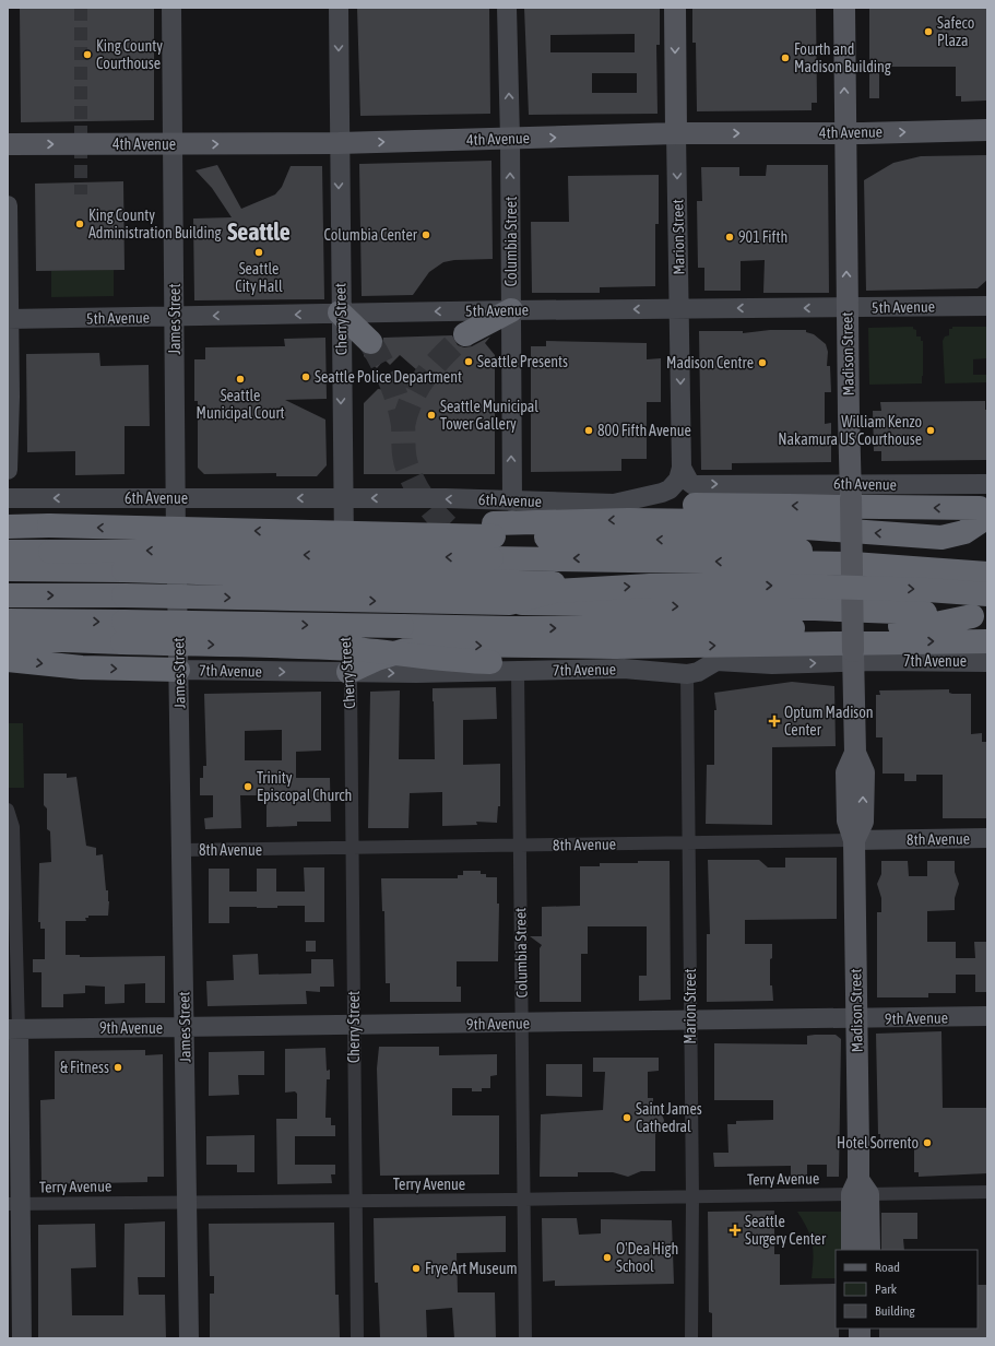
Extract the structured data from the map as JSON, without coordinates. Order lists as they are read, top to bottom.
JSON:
{
  "streets": {
    "main road": ["4th Avenue", "Marion Street", "Madison Street"],
    "street": [
      "Columbia Street",
      "5th Avenue",
      "James Street",
      "Cherry Street",
      "6th Avenue",
      "7th Avenue",
      "8th Avenue",
      "9th Avenue",
      "Terry Avenue"
    ]
  },
  "crossings": [
    ["4th Avenue", "Marion Street"],
    ["4th Avenue", "Columbia Street"],
    ["4th Avenue", "James Street"],
    ["4th Avenue", "Cherry Street"],
    ["4th Avenue", "Madison Street"],
    ["Marion Street", "5th Avenue"],
    ["Marion Street", "6th Avenue"],
    ["Marion Street", "7th Avenue"],
    ["Marion Street", "8th Avenue"],
    ["Marion Street", "9th Avenue"],
    ["Marion Street", "Terry Avenue"],
    ["Columbia Street", "5th Avenue"],
    ["Columbia Street", "6th Avenue"],
    ["Columbia Street", "7th Avenue"],
    ["Columbia Street", "8th Avenue"],
    ["Columbia Street", "9th Avenue"],
    ["Columbia Street", "Terry Avenue"],
    ["5th Avenue", "James Street"],
    ["5th Avenue", "Cherry Street"],
    ["5th Avenue", "Madison Street"],
    ["James Street", "6th Avenue"],
    ["James Street", "7th Avenue"],
    ["James Street", "8th Avenue"],
    ["James Street", "9th Avenue"],
    ["James Street", "Terry Avenue"],
    ["Cherry Street", "6th Avenue"],
    ["Cherry Street", "7th Avenue"],
    ["Cherry Street", "8th Avenue"],
    ["Cherry Street", "9th Avenue"],
    ["Cherry Street", "Terry Avenue"],
    ["Madison Street", "6th Avenue"],
    ["Madison Street", "7th Avenue"],
    ["Madison Street", "8th Avenue"],
    ["Madison Street", "9th Avenue"],
    ["Madison Street", "Terry Avenue"]
  ],
  "one_way": [
    "4th Avenue",
    "Marion Street",
    "Columbia Street",
    "5th Avenue",
    "Cherry Street",
    "7th Avenue"
  ],
  "districts": ["Seattle"],
  "places": {
    "other": [
      "Safeco Plaza",
      "King County Courthouse",
      "Fourth and Madison Building",
      "King County Administration Building",
      "Columbia Center",
      "901 Fifth",
      "Seattle City Hall",
      "Seattle Presents",
      "Madison Centre",
      "Seattle Police Department",
      "Seattle Municipal Court",
      "Seattle Municipal Tower Gallery",
      "800 Fifth Avenue",
      "William Kenzo Nakamura US Courthouse",
      "Trinity Episcopal Church",
      "& Fitness",
      "Saint James Cathedral",
      "Hotel Sorrento",
      "O'Dea High School",
      "Frye Art Museum"
    ],
    "health": ["Optum Madison Center", "Seattle Surgery Center"]
  },
  "legend": ["Road", "Park", "Building"]
}
